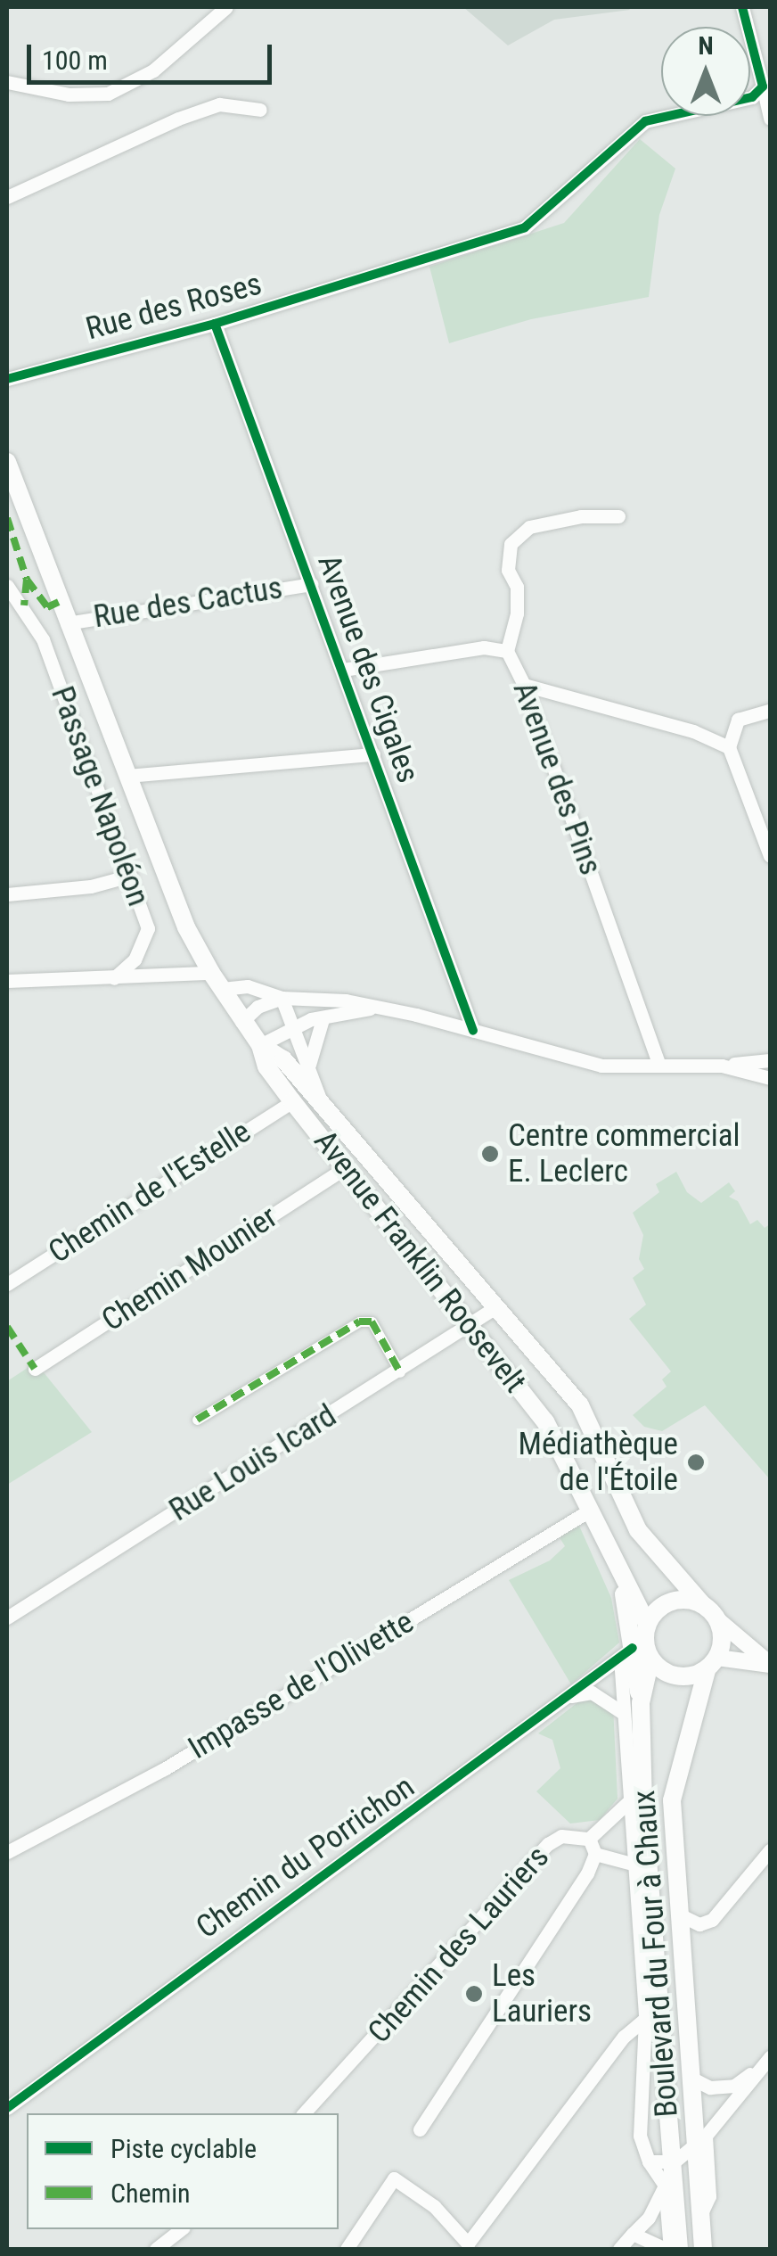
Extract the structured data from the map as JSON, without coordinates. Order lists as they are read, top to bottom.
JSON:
{
  "streets": {
    "main road": ["Avenue Franklin Roosevelt", "Boulevard du Four à Chaux"],
    "street": [
      "Rue des Roses",
      "Rue des Cactus",
      "Avenue des Cigales",
      "Avenue des Pins",
      "Passage Napoléon",
      "Chemin de l'Estelle",
      "Chemin Mounier",
      "Rue Louis Icard",
      "Impasse de l'Olivette",
      "Chemin du Porrichon",
      "Chemin des Lauriers"
    ]
  },
  "crossings": [
    ["Rue des Roses", "Avenue des Cigales"],
    ["Rue des Cactus", "Avenue des Cigales"],
    ["Rue des Cactus", "Avenue Franklin Roosevelt"],
    ["Avenue des Cigales", "Avenue des Pins"],
    ["Chemin de l'Estelle", "Avenue Franklin Roosevelt"],
    ["Avenue Franklin Roosevelt", "Chemin Mounier"],
    ["Avenue Franklin Roosevelt", "Rue Louis Icard"],
    ["Avenue Franklin Roosevelt", "Impasse de l'Olivette"],
    ["Avenue Franklin Roosevelt", "Boulevard du Four à Chaux"]
  ],
  "places": ["Centre commercial E. Leclerc", "Médiathèque de l'Étoile", "Les Lauriers"],
  "legend": ["Piste cyclable", "Chemin"],
  "scale_bar": "100 m",
  "north": "top"
}
